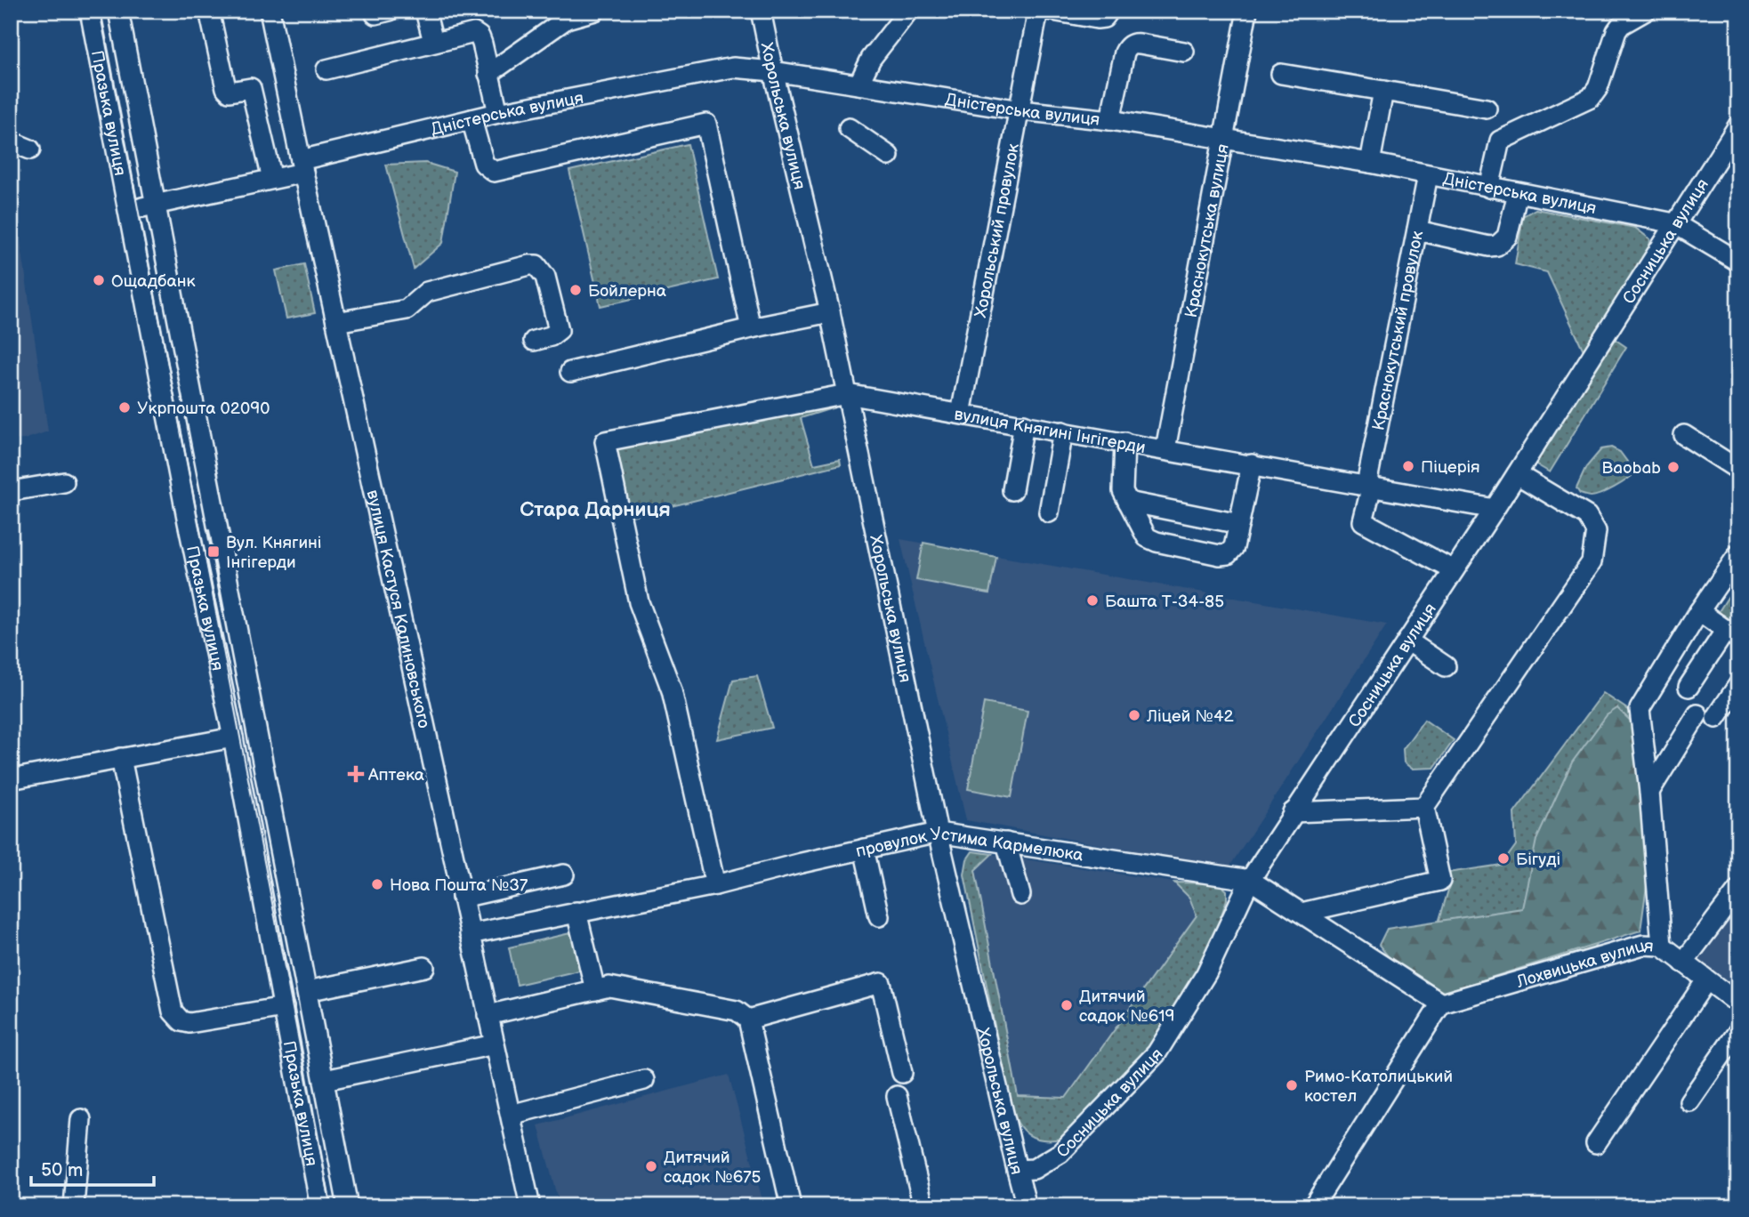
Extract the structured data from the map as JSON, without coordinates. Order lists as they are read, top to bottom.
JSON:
{
  "streets": {
    "street": [
      "Дністерська вулиця",
      "Празька вулиця",
      "Хорольська вулиця",
      "Хорольський провулок",
      "Краснокутська вулиця",
      "Сосницька вулиця",
      "Краснокутський провулок",
      "вулиця Княгині Інгігерди",
      "вулиця Кастуся Калиновського",
      "провулок Устима Кармелюка",
      "Лохвицька вулиця"
    ]
  },
  "crossings": [
    ["Дністерська вулиця", "Празька вулиця"],
    ["Дністерська вулиця", "Хорольська вулиця"],
    ["Дністерська вулиця", "Хорольський провулок"],
    ["Дністерська вулиця", "Краснокутська вулиця"],
    ["Дністерська вулиця", "Сосницька вулиця"],
    ["Дністерська вулиця", "Краснокутський провулок"],
    ["Дністерська вулиця", "вулиця Кастуся Калиновського"],
    ["Хорольська вулиця", "Сосницька вулиця"],
    ["Хорольська вулиця", "вулиця Княгині Інгігерди"],
    ["Хорольська вулиця", "провулок Устима Кармелюка"],
    ["Хорольський провулок", "вулиця Княгині Інгігерди"],
    ["Краснокутська вулиця", "вулиця Княгині Інгігерди"],
    ["Сосницька вулиця", "Краснокутський провулок"],
    ["Сосницька вулиця", "вулиця Княгині Інгігерди"],
    ["Сосницька вулиця", "провулок Устима Кармелюка"],
    ["Краснокутський провулок", "вулиця Княгині Інгігерди"],
    ["вулиця Княгині Інгігерди", "провулок Устима Кармелюка"],
    ["вулиця Кастуся Калиновського", "провулок Устима Кармелюка"],
    ["провулок Устима Кармелюка", "Лохвицька вулиця"]
  ],
  "districts": ["Стара Дарниця"],
  "places": {
    "other": [
      "Ощадбанк",
      "Бойлерна",
      "Укрпошта 02090",
      "Піцерія",
      "Baobab",
      "Башта Т-34-85",
      "Ліцей №42",
      "Бігуді",
      "Нова Пошта №37",
      "Дитячий садок №619",
      "Римо-Католицький костел",
      "Дитячий садок №675"
    ],
    "transit": ["Вул. Княгині Інгігерди"],
    "health": ["Аптека"]
  },
  "scale_bar": "50 m"
}
